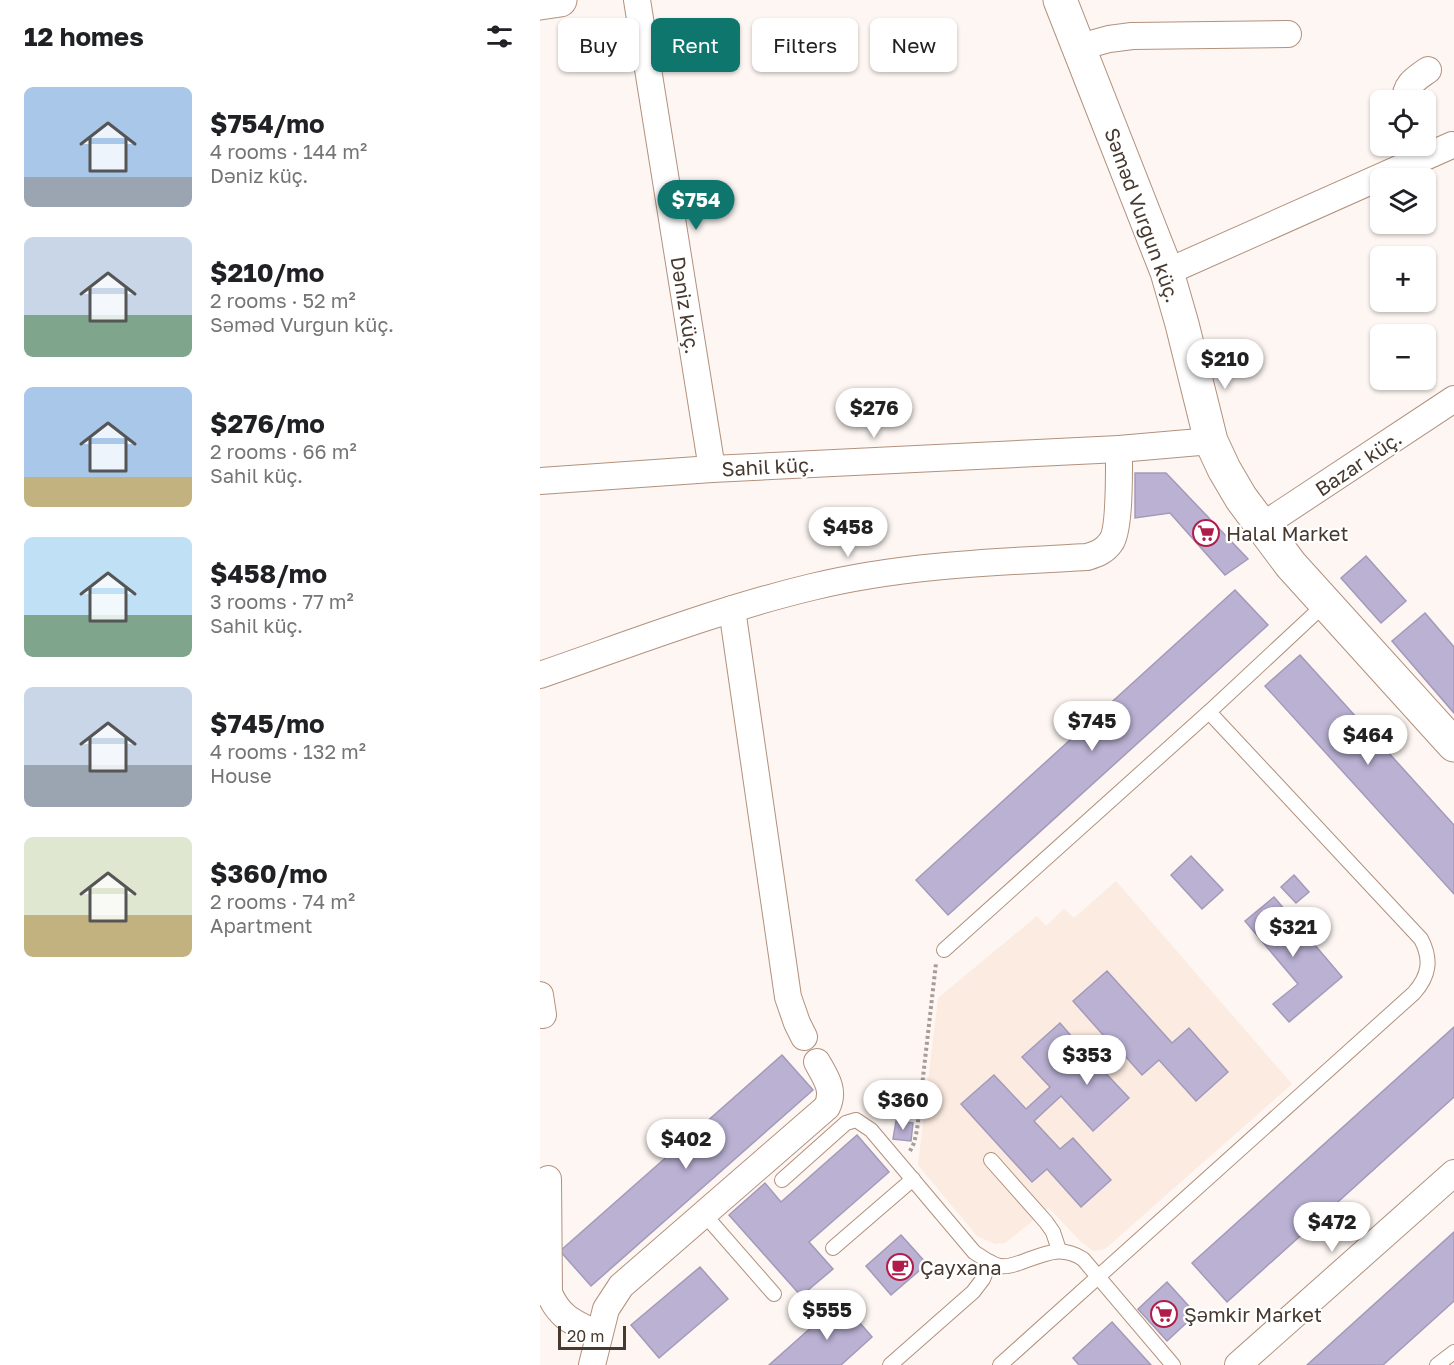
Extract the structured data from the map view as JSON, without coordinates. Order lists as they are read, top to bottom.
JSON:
{
  "streets": {
    "main road": ["Səməd Vurğun küç."],
    "street": ["Dәniz küç.", "Bazar küç.", "Sahil küç."]
  },
  "crossings": [
    ["Səməd Vurğun küç.", "Bazar küç."],
    ["Səməd Vurğun küç.", "Sahil küç."],
    ["Dәniz küç.", "Sahil küç."]
  ],
  "places": {
    "supermarket": ["Halal Market", "Şəmkir Market"],
    "cafe": ["Çayxana"]
  },
  "scale_bar": "20 m",
  "page": {
    "heading": "12 homes",
    "chip": [
      "Buy",
      "Rent",
      "Filters",
      "New"
    ],
    "list": [
      {
        "name": "$754/mo",
        "note": "4 rooms · 144 m² · Dәniz küç."
      },
      {
        "name": "$210/mo",
        "note": "2 rooms · 52 m² · Səməd Vurğun küç."
      },
      {
        "name": "$276/mo",
        "note": "2 rooms · 66 m² · Sahil küç."
      },
      {
        "name": "$458/mo",
        "note": "3 rooms · 77 m² · Sahil küç."
      },
      {
        "name": "$745/mo",
        "note": "4 rooms · 132 m² · House"
      },
      {
        "name": "$360/mo",
        "note": "2 rooms · 74 m² · Apartment"
      }
    ],
    "map_buttons": ["+", "−"],
    "price": [
      "$754",
      "$210",
      "$276",
      "$458",
      "$745",
      "$464",
      "$321",
      "$353",
      "$360",
      "$402",
      "$472",
      "$555"
    ],
    "scale": "20 m"
  }
}
